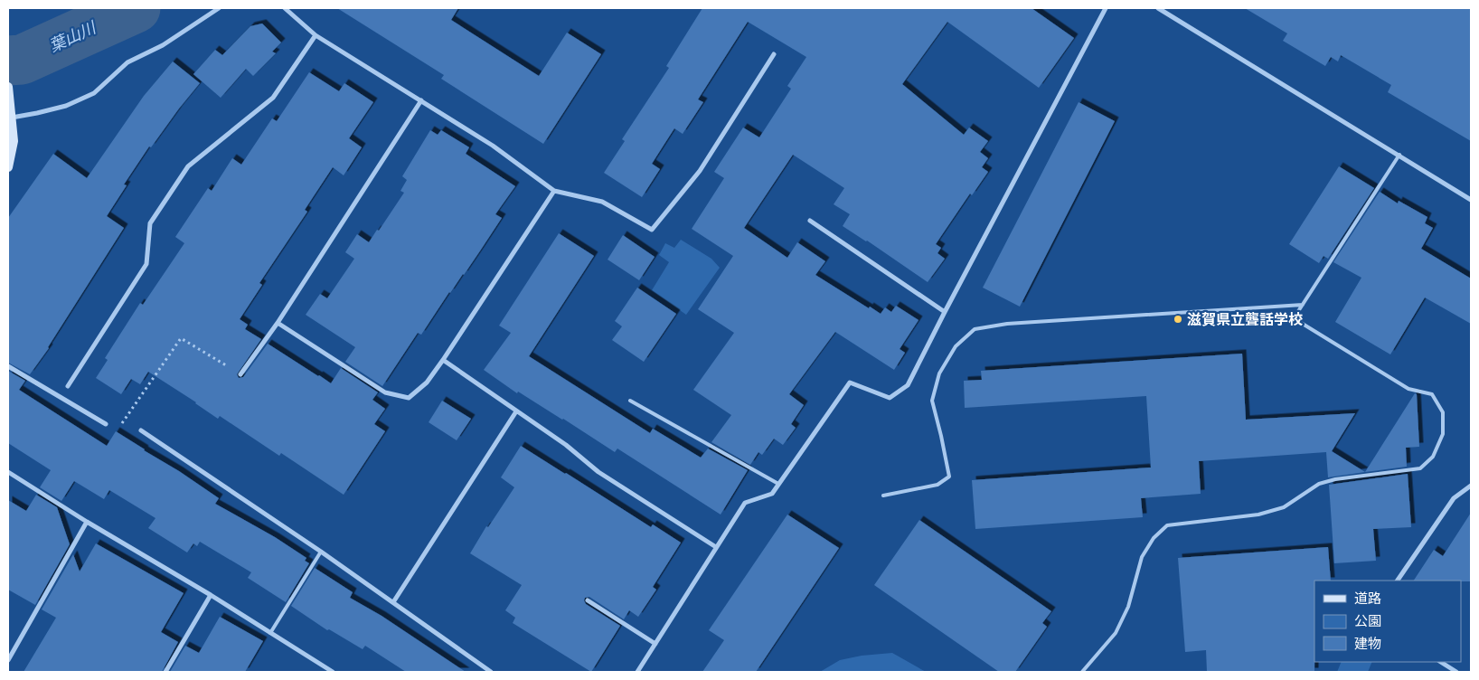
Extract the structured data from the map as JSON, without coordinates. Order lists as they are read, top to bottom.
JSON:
{
  "water": ["葉山川"],
  "places": ["滋賀県立聾話学校"],
  "legend": ["道路", "公園", "建物"]
}
